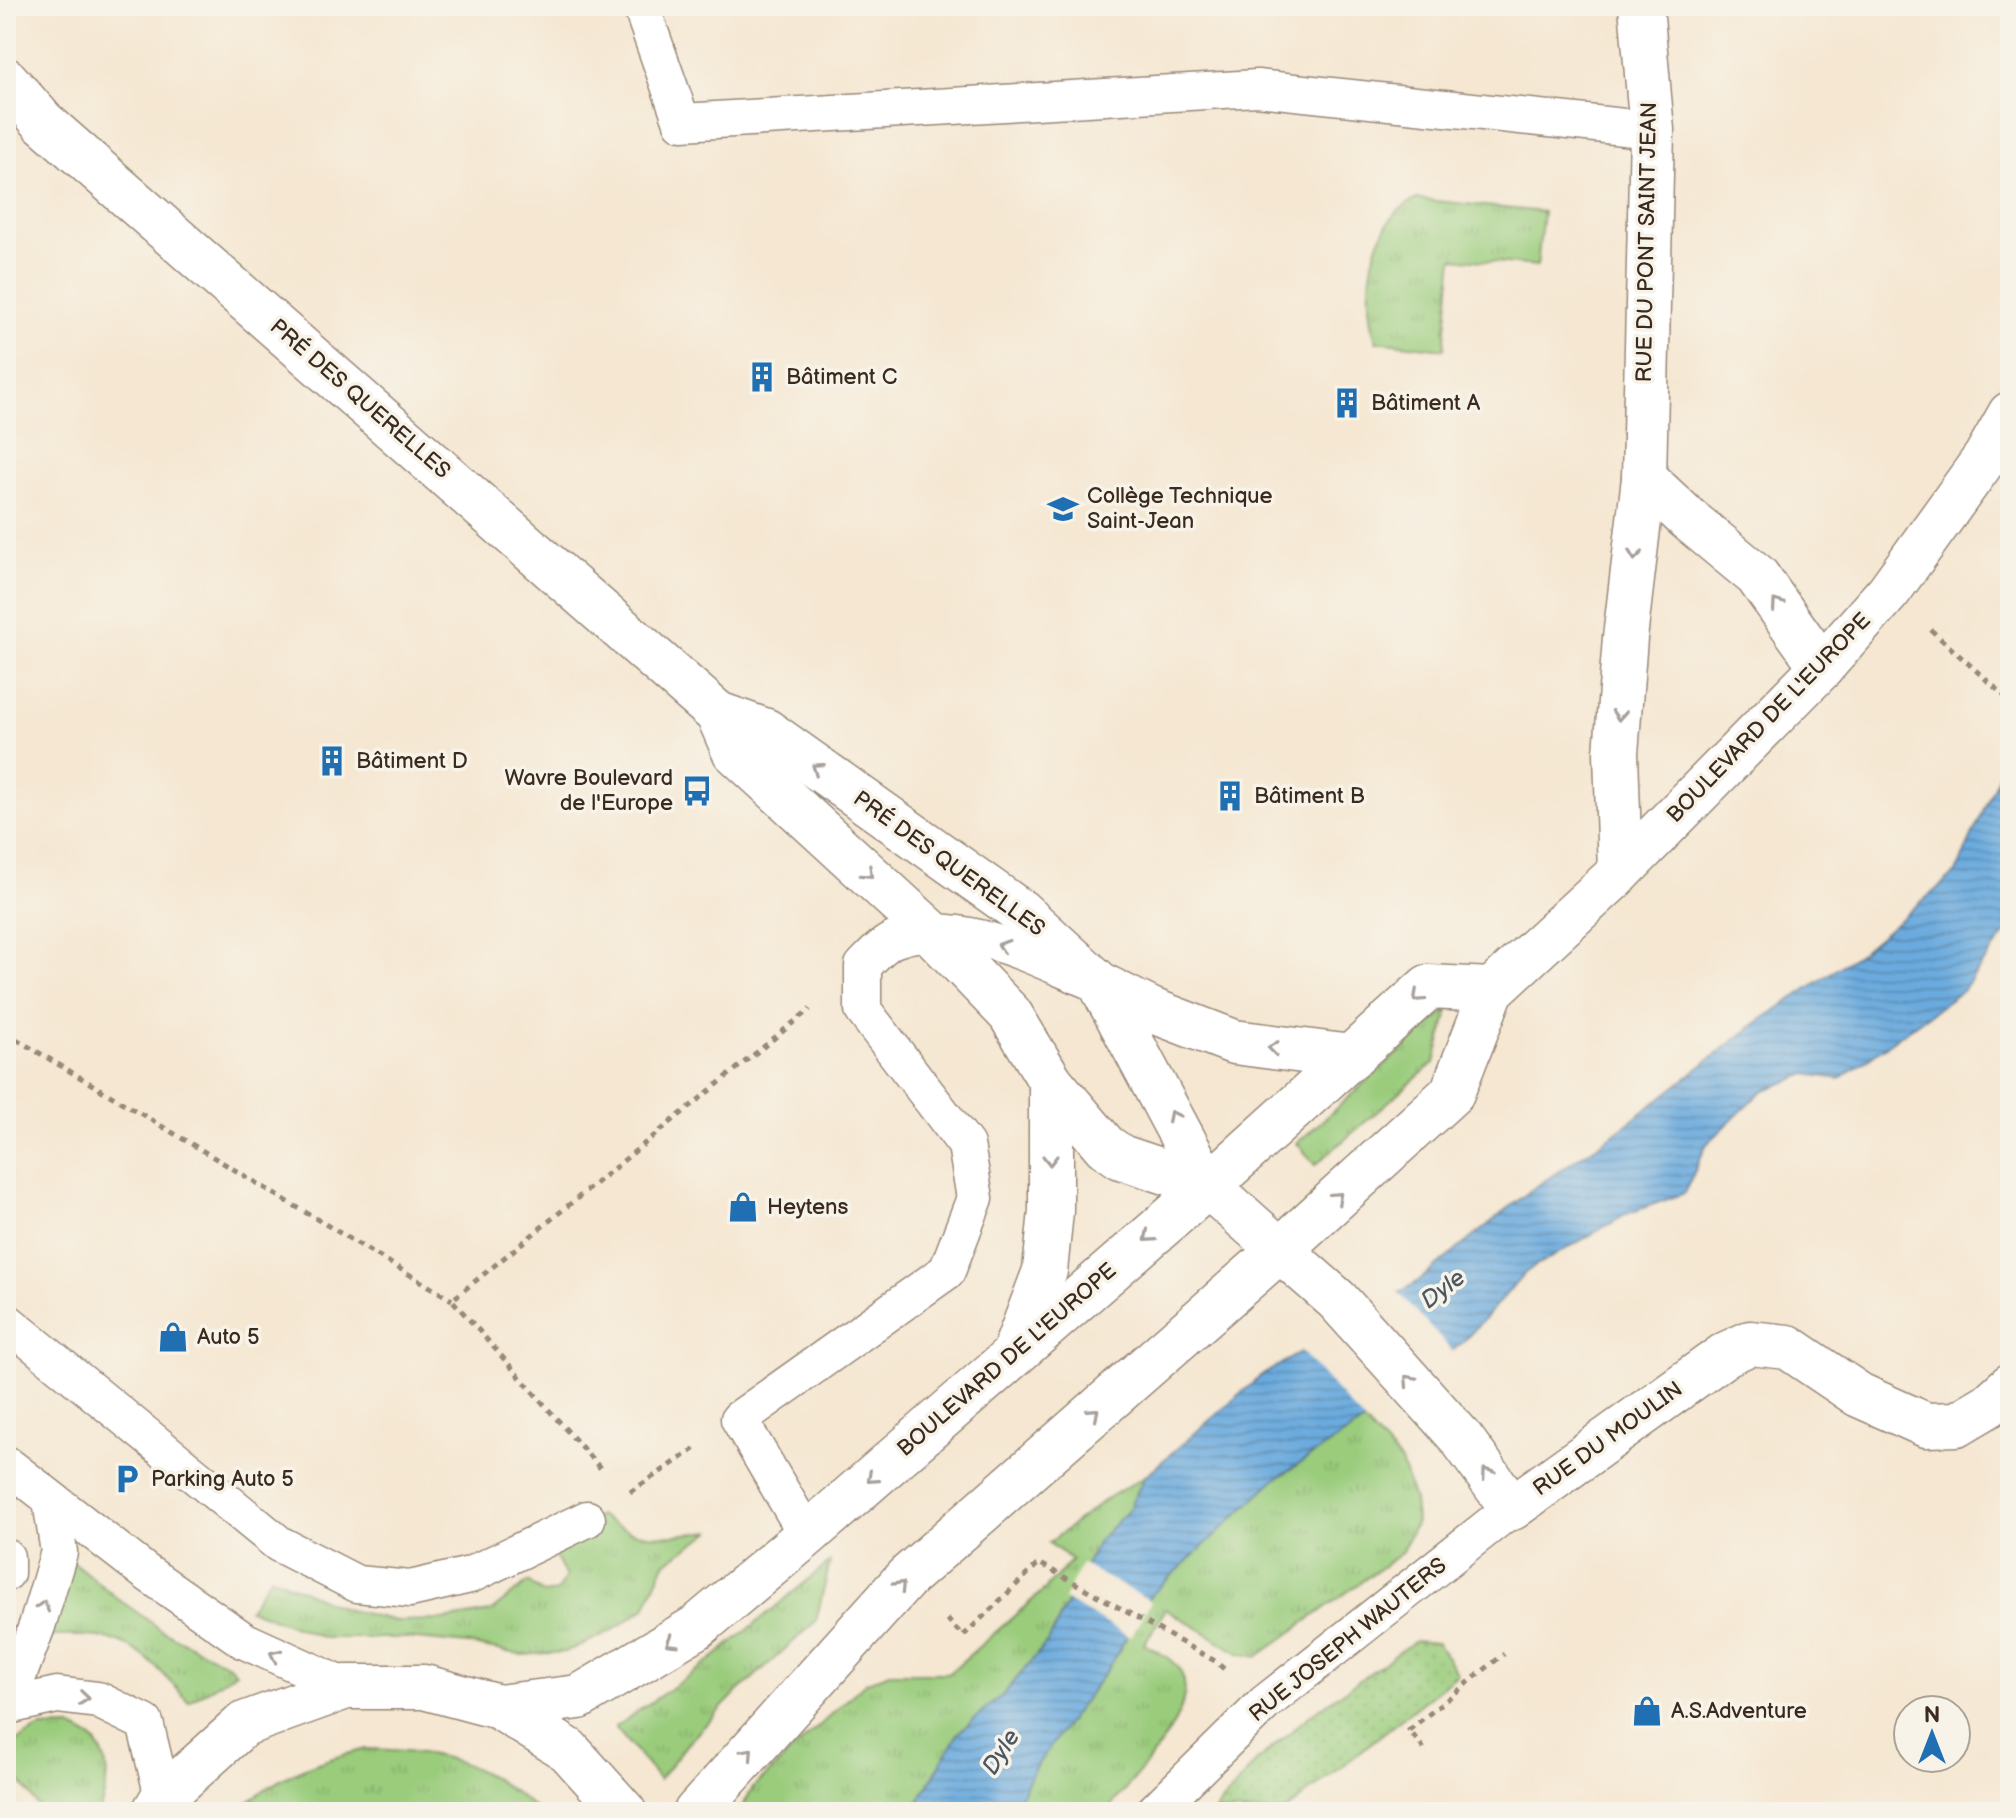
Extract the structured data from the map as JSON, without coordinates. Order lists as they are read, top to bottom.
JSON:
{
  "streets": {
    "main road": [
      "RUE DU PONT SAINT JEAN",
      "PRÉ DES QUERELLES",
      "BOULEVARD DE L'EUROPE",
      "RUE DU MOULIN"
    ],
    "lane": ["RUE JOSEPH WAUTERS"]
  },
  "crossings": [
    ["RUE DU PONT SAINT JEAN", "BOULEVARD DE L'EUROPE"],
    ["PRÉ DES QUERELLES", "BOULEVARD DE L'EUROPE"],
    ["PRÉ DES QUERELLES", "RUE DU MOULIN"],
    ["BOULEVARD DE L'EUROPE", "RUE DU MOULIN"],
    ["RUE DU MOULIN", "RUE JOSEPH WAUTERS"]
  ],
  "one_way": ["RUE DU PONT SAINT JEAN", "RUE DU MOULIN"],
  "water": ["Dyle"],
  "places": {
    "building": [
      "Bâtiment C",
      "Bâtiment A",
      "Bâtiment D",
      "Bâtiment B"
    ],
    "school or university": ["Collège Technique Saint-Jean"],
    "bus stop": ["Wavre Boulevard de l'Europe"],
    "shop": ["Heytens", "Auto 5", "A.S.Adventure"],
    "parking": ["Parking Auto 5"]
  },
  "north": "top"
}
